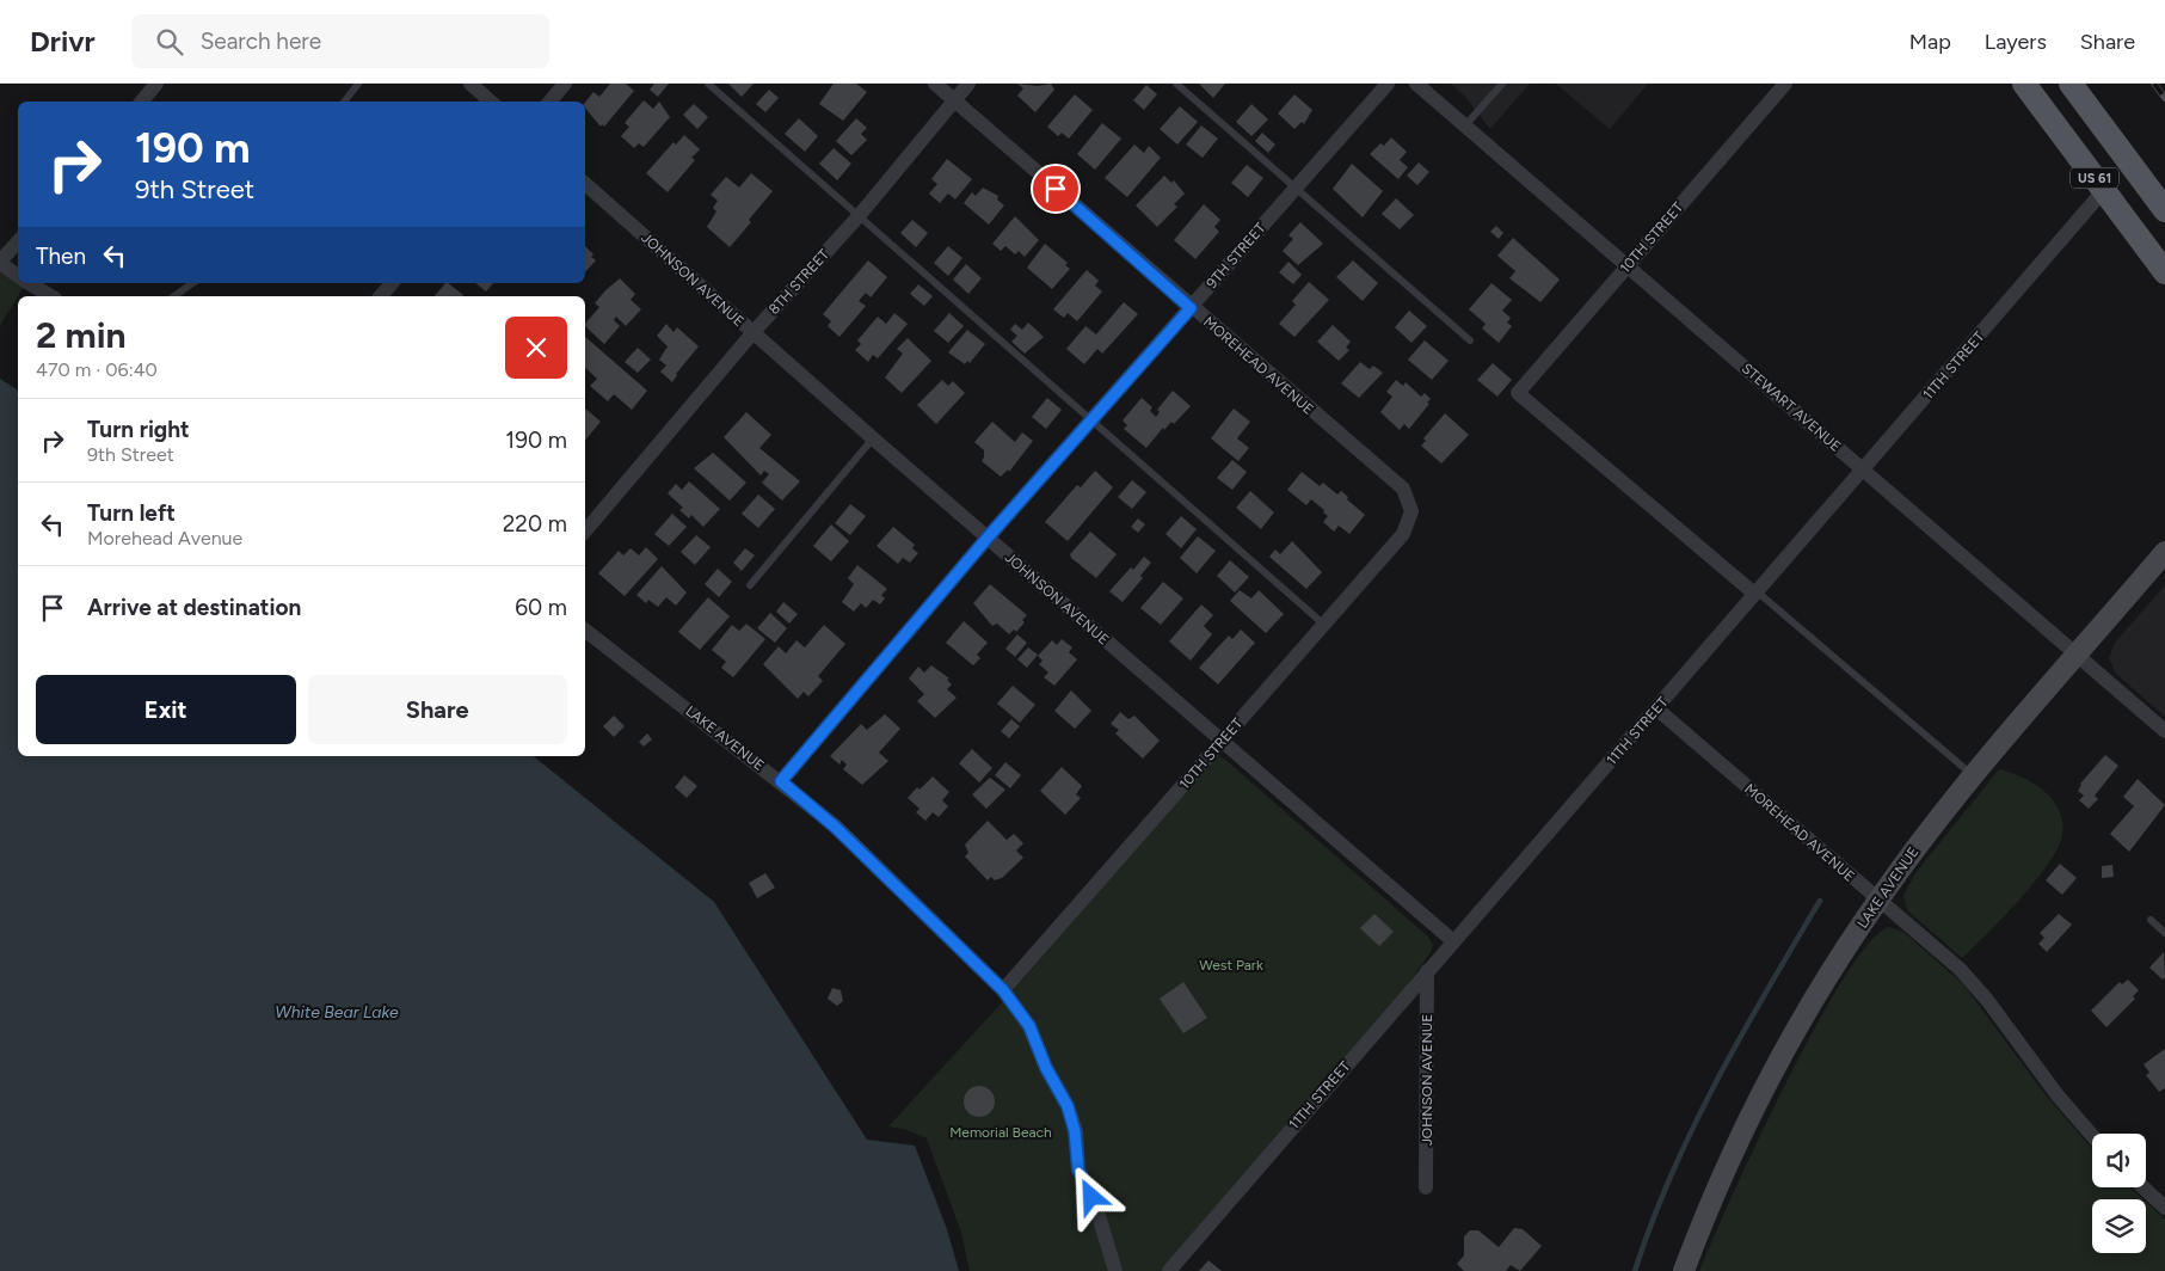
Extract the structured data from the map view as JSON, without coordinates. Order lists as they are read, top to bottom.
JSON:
{
  "streets": {
    "main road": ["US 61", "LAKE AVENUE"],
    "street": [
      "10TH STREET",
      "9TH STREET",
      "JOHNSON AVENUE",
      "8TH STREET",
      "MOREHEAD AVENUE",
      "11TH STREET",
      "STEWART AVENUE"
    ]
  },
  "crossings": [
    ["US 61", "11TH STREET"],
    ["10TH STREET", "JOHNSON AVENUE"],
    ["10TH STREET", "MOREHEAD AVENUE"],
    ["10TH STREET", "11TH STREET"],
    ["10TH STREET", "STEWART AVENUE"],
    ["10TH STREET", "LAKE AVENUE"],
    ["9TH STREET", "JOHNSON AVENUE"],
    ["9TH STREET", "MOREHEAD AVENUE"],
    ["9TH STREET", "LAKE AVENUE"],
    ["JOHNSON AVENUE", "8TH STREET"],
    ["JOHNSON AVENUE", "11TH STREET"],
    ["8TH STREET", "MOREHEAD AVENUE"],
    ["MOREHEAD AVENUE", "11TH STREET"],
    ["MOREHEAD AVENUE", "LAKE AVENUE"],
    ["11TH STREET", "STEWART AVENUE"],
    ["STEWART AVENUE", "LAKE AVENUE"]
  ],
  "water": ["White Bear Lake"],
  "parks": ["West Park", "Memorial Beach"],
  "page": {
    "header": "Drivr",
    "search": "Search here",
    "nav": ["Map", "Layers", "Share"],
    "turn": ["190 m", "9th Street"],
    "then": "Then",
    "heading": ["2 min", "470 m · 06:40"],
    "list": [
      {
        "name": "Turn right",
        "note": "9th Street",
        "value": "190 m"
      },
      {
        "name": "Turn left",
        "note": "Morehead Avenue",
        "value": "220 m"
      },
      {
        "name": "Arrive at destination",
        "value": "60 m"
      }
    ],
    "buttons": ["Exit", "Share"]
  }
}
